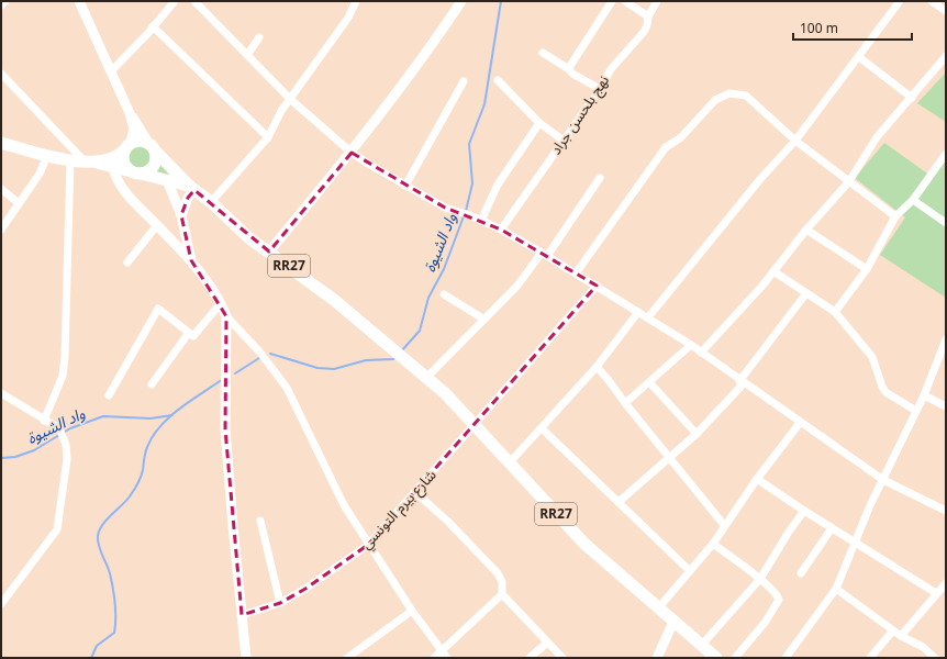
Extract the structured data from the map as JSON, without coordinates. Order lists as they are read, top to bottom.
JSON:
{
  "streets": {
    "main road": ["RR27"],
    "street": ["نهج بلحسن جراد", "شارع بيرم التونسي"]
  },
  "crossings": [
    ["RR27", "شارع بيرم التونسي"]
  ],
  "water": ["واد الشيوة"],
  "scale_bar": "100 m"
}
